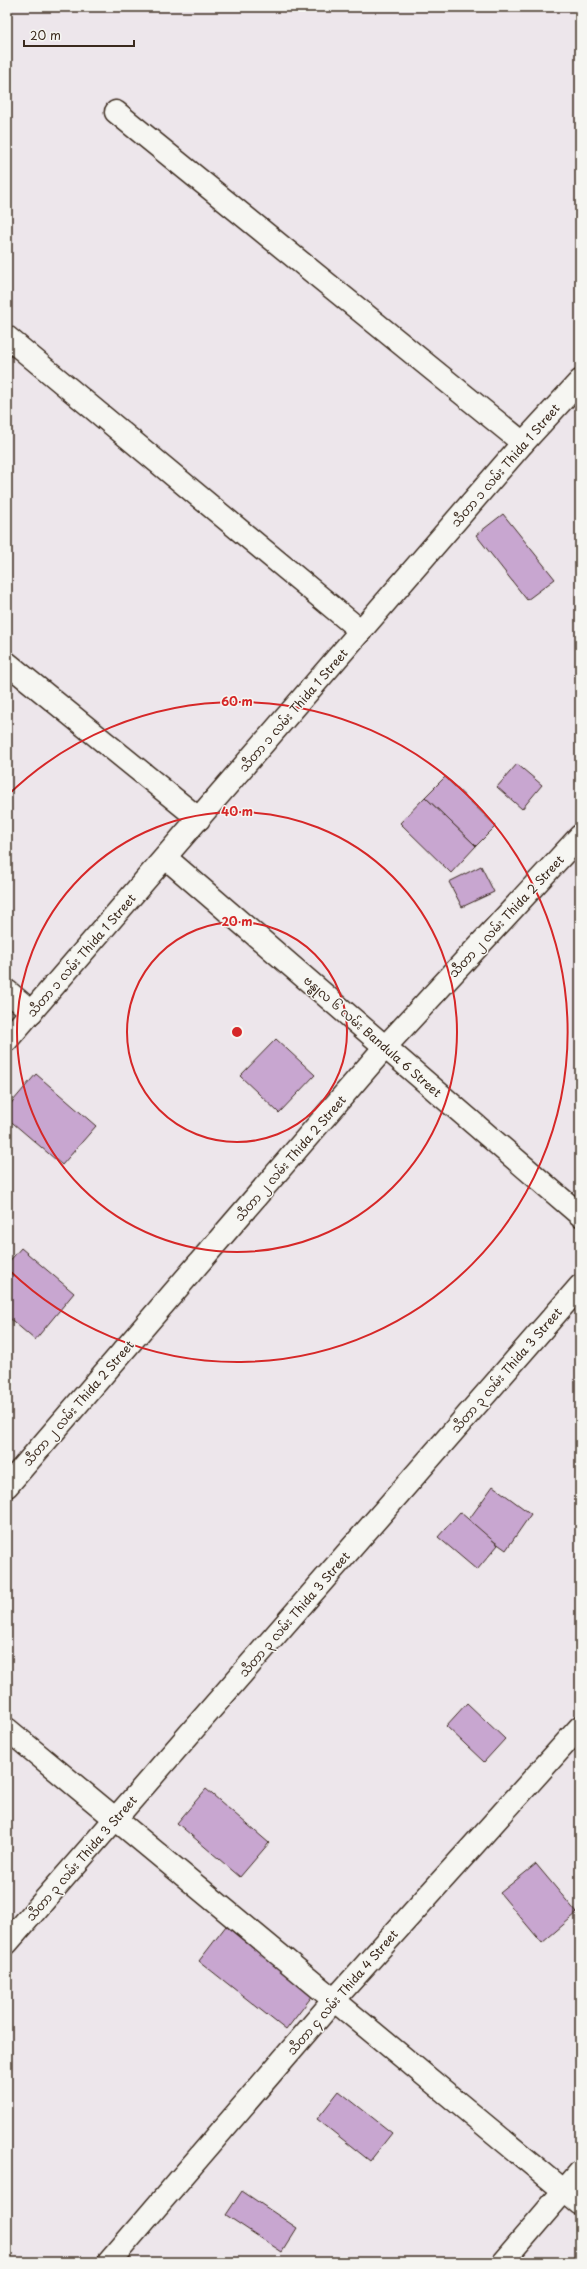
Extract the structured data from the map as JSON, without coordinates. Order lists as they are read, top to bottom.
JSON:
{
  "streets": {
    "street": [
      "သီတာ ၁ လမ်း Thida 1 Street",
      "သီတာ ၂ လမ်း Thida 2 Street",
      "ဗန္ဓုလ ၆ လမ်း Bandula 6 Street",
      "သီတာ ၃ လမ်း Thida 3 Street",
      "သီတာ ၄ လမ်း Thida 4 Street"
    ]
  },
  "crossings": [
    ["သီတာ ၁ လမ်း Thida 1 Street", "ဗန္ဓုလ ၆ လမ်း Bandula 6 Street"],
    ["သီတာ ၂ လမ်း Thida 2 Street", "ဗန္ဓုလ ၆ လမ်း Bandula 6 Street"]
  ],
  "scale_bar": "20 m",
  "rings": ["60 m", "40 m", "20 m"]
}
